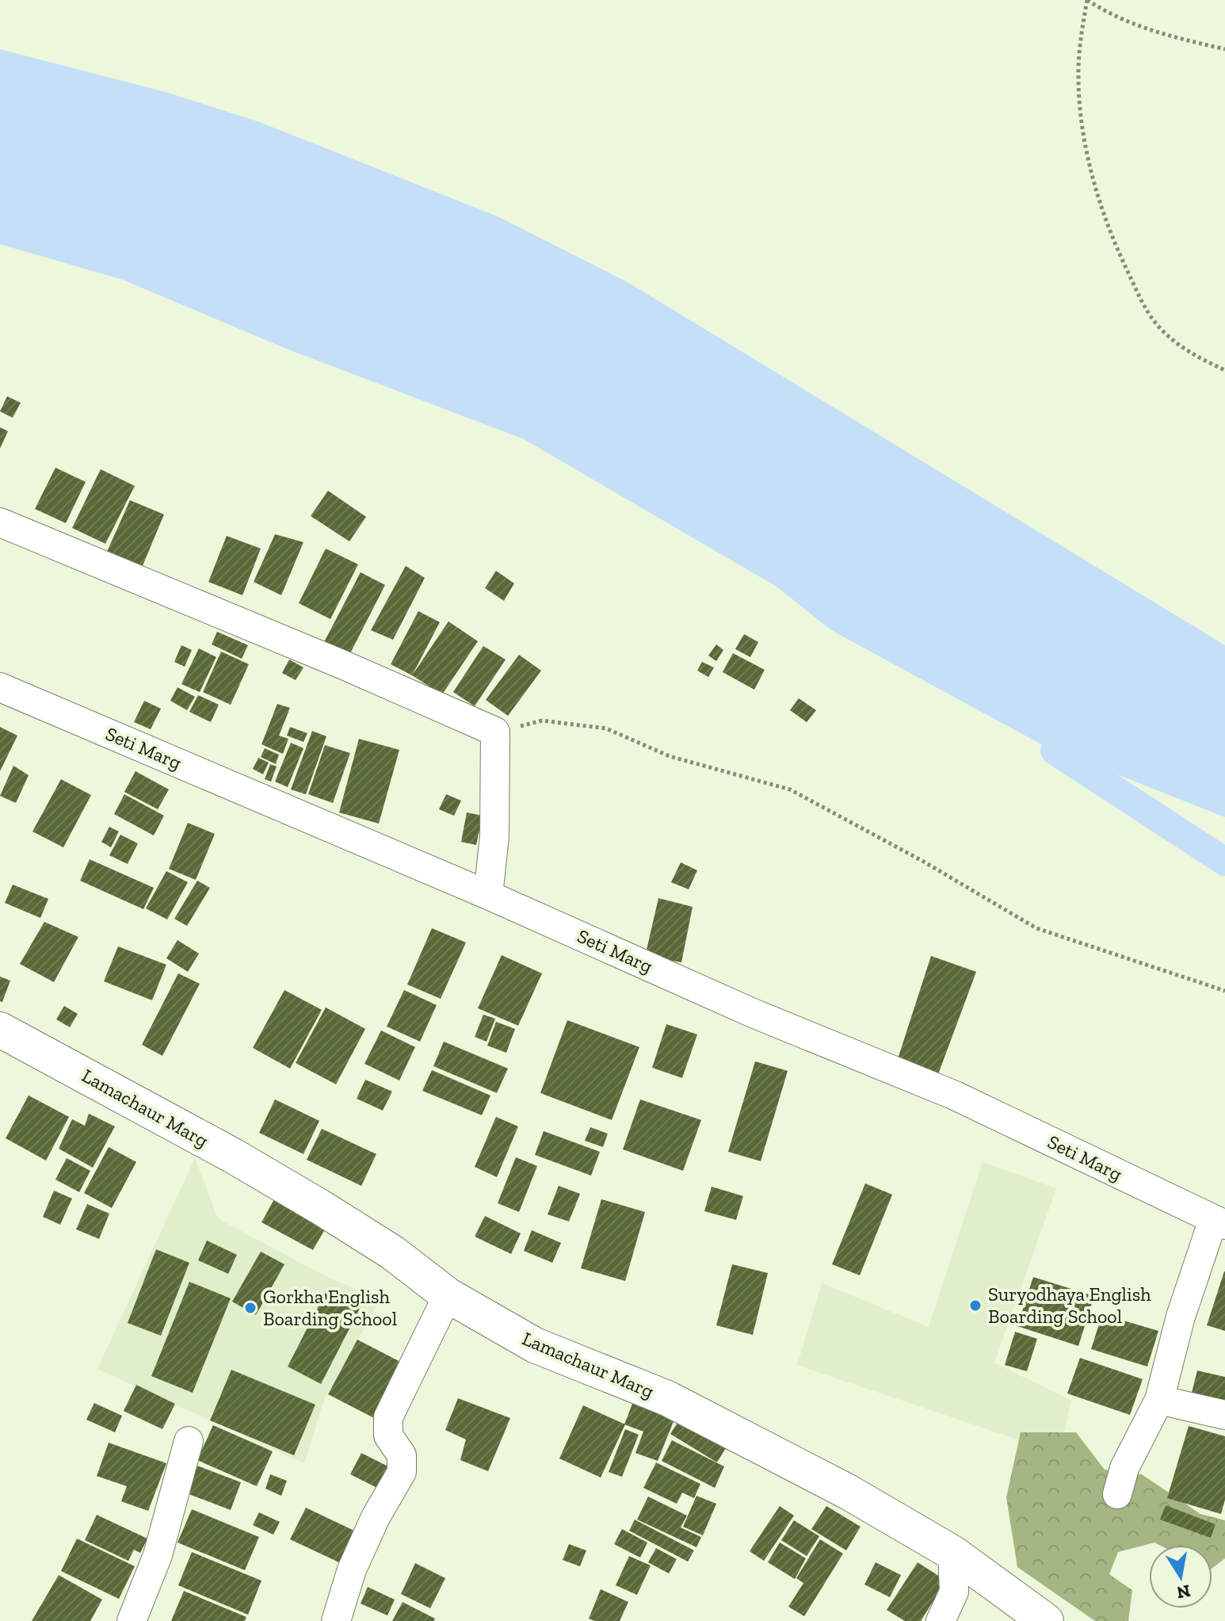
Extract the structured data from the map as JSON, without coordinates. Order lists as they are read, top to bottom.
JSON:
{
  "streets": {
    "main road": ["Lamachaur Marg"],
    "street": ["Seti Marg"]
  },
  "places": ["Suryodhaya English Boarding School", "Gorkha English Boarding School"],
  "north": "bottom"
}
